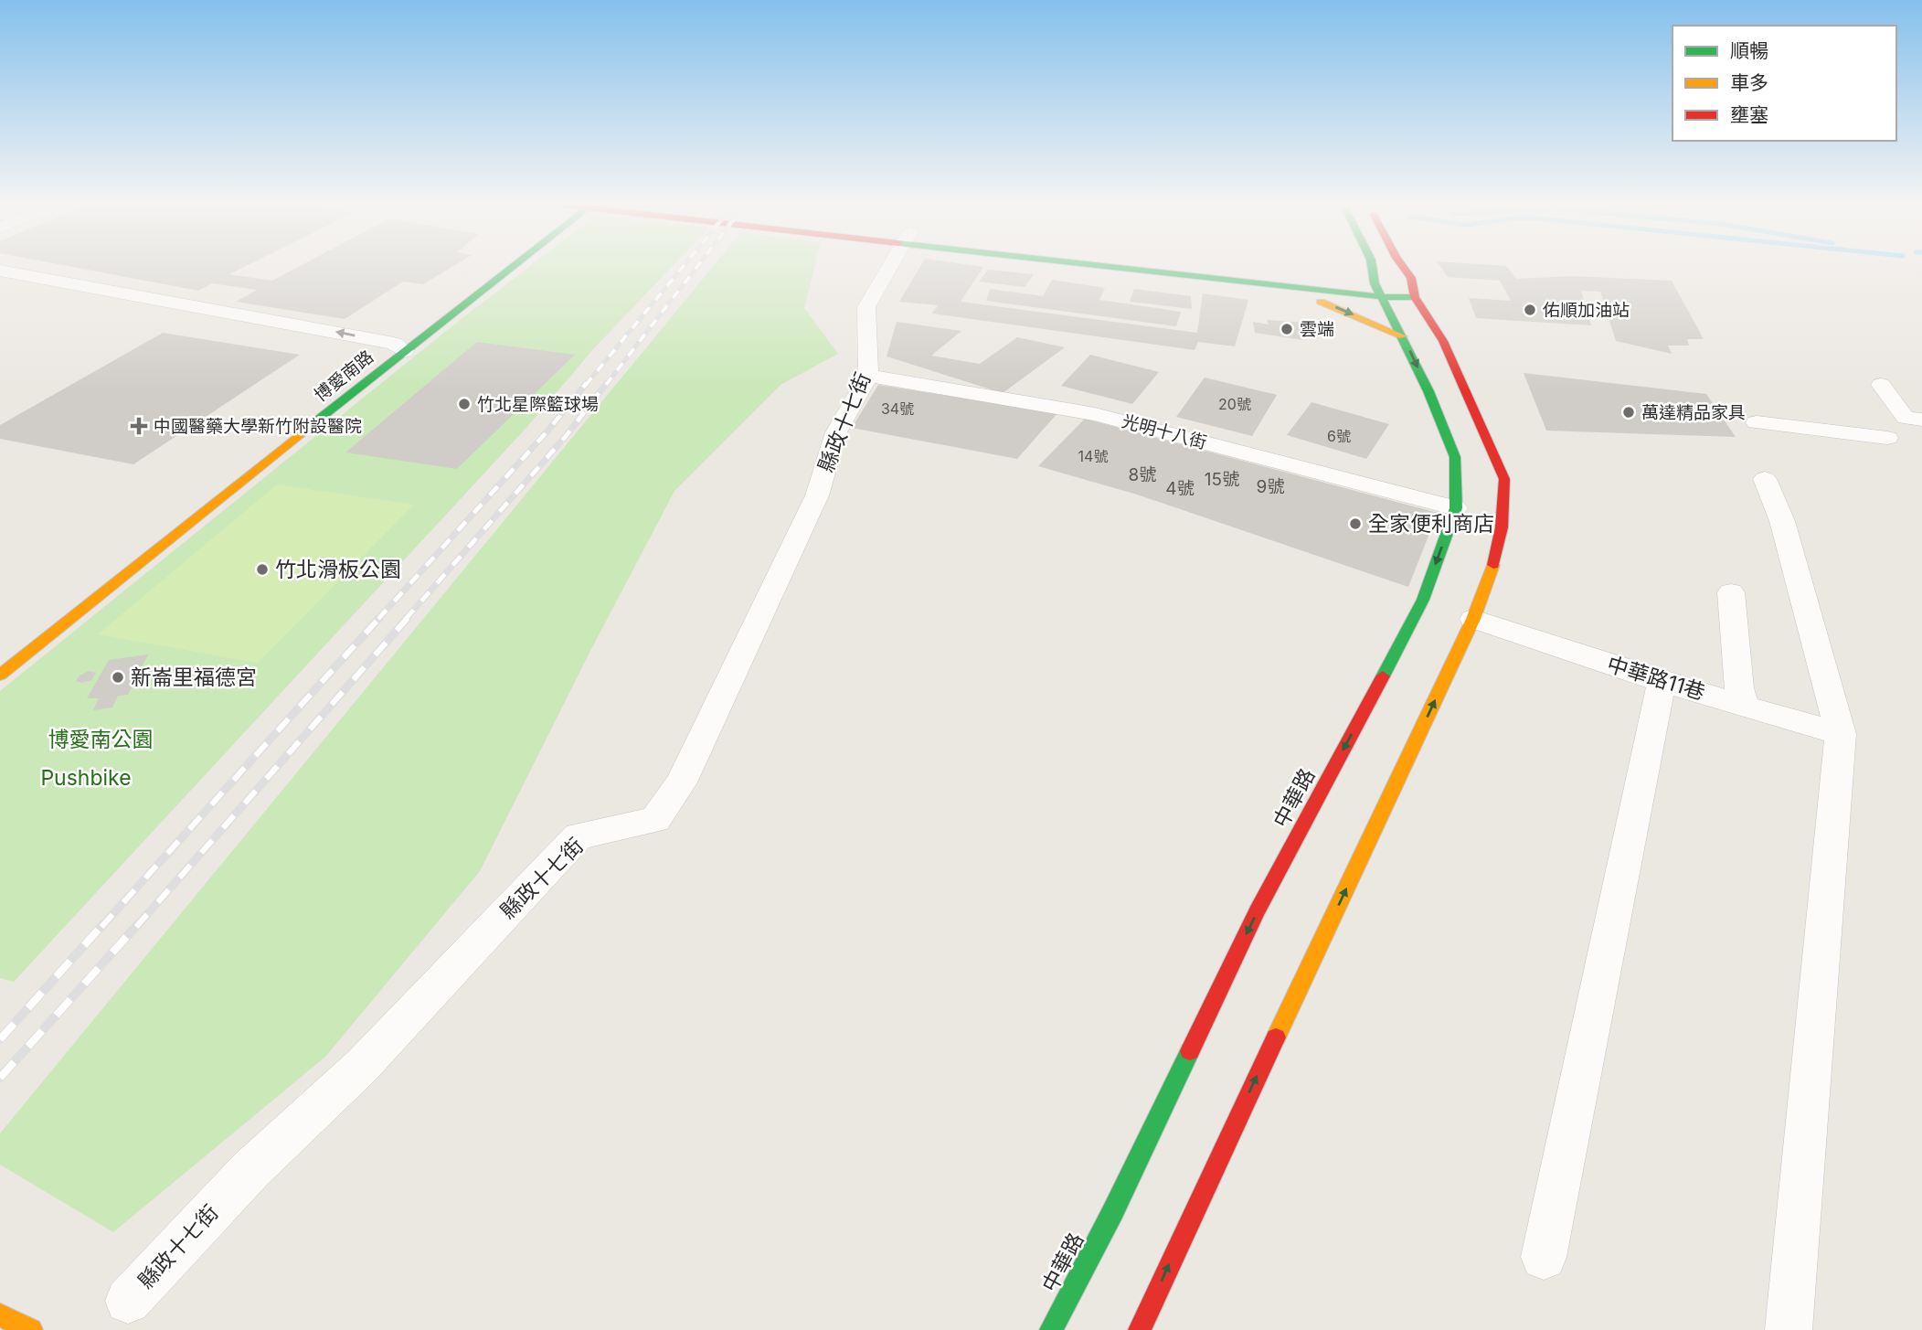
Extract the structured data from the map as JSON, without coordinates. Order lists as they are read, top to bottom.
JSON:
{
  "streets": {
    "street": [
      "博愛南路",
      "縣政十七街",
      "光明十八街",
      "中華路11巷",
      "中華路"
    ]
  },
  "crossings": [
    ["縣政十七街", "光明十八街"],
    ["光明十八街", "中華路"]
  ],
  "parks": ["博愛南公園", "Pushbike"],
  "places": {
    "other": [
      "佑順加油站",
      "雲端",
      "竹北星際籃球場",
      "萬達精品家具",
      "全家便利商店",
      "竹北滑板公園",
      "新崙里福德宮"
    ],
    "health": ["中國醫藥大學新竹附設醫院"]
  },
  "house_numbers": [
    "20號",
    "34號",
    "6號",
    "14號",
    "8號",
    "15號",
    "9號",
    "4號"
  ],
  "legend": ["順暢", "車多", "壅塞"]
}
